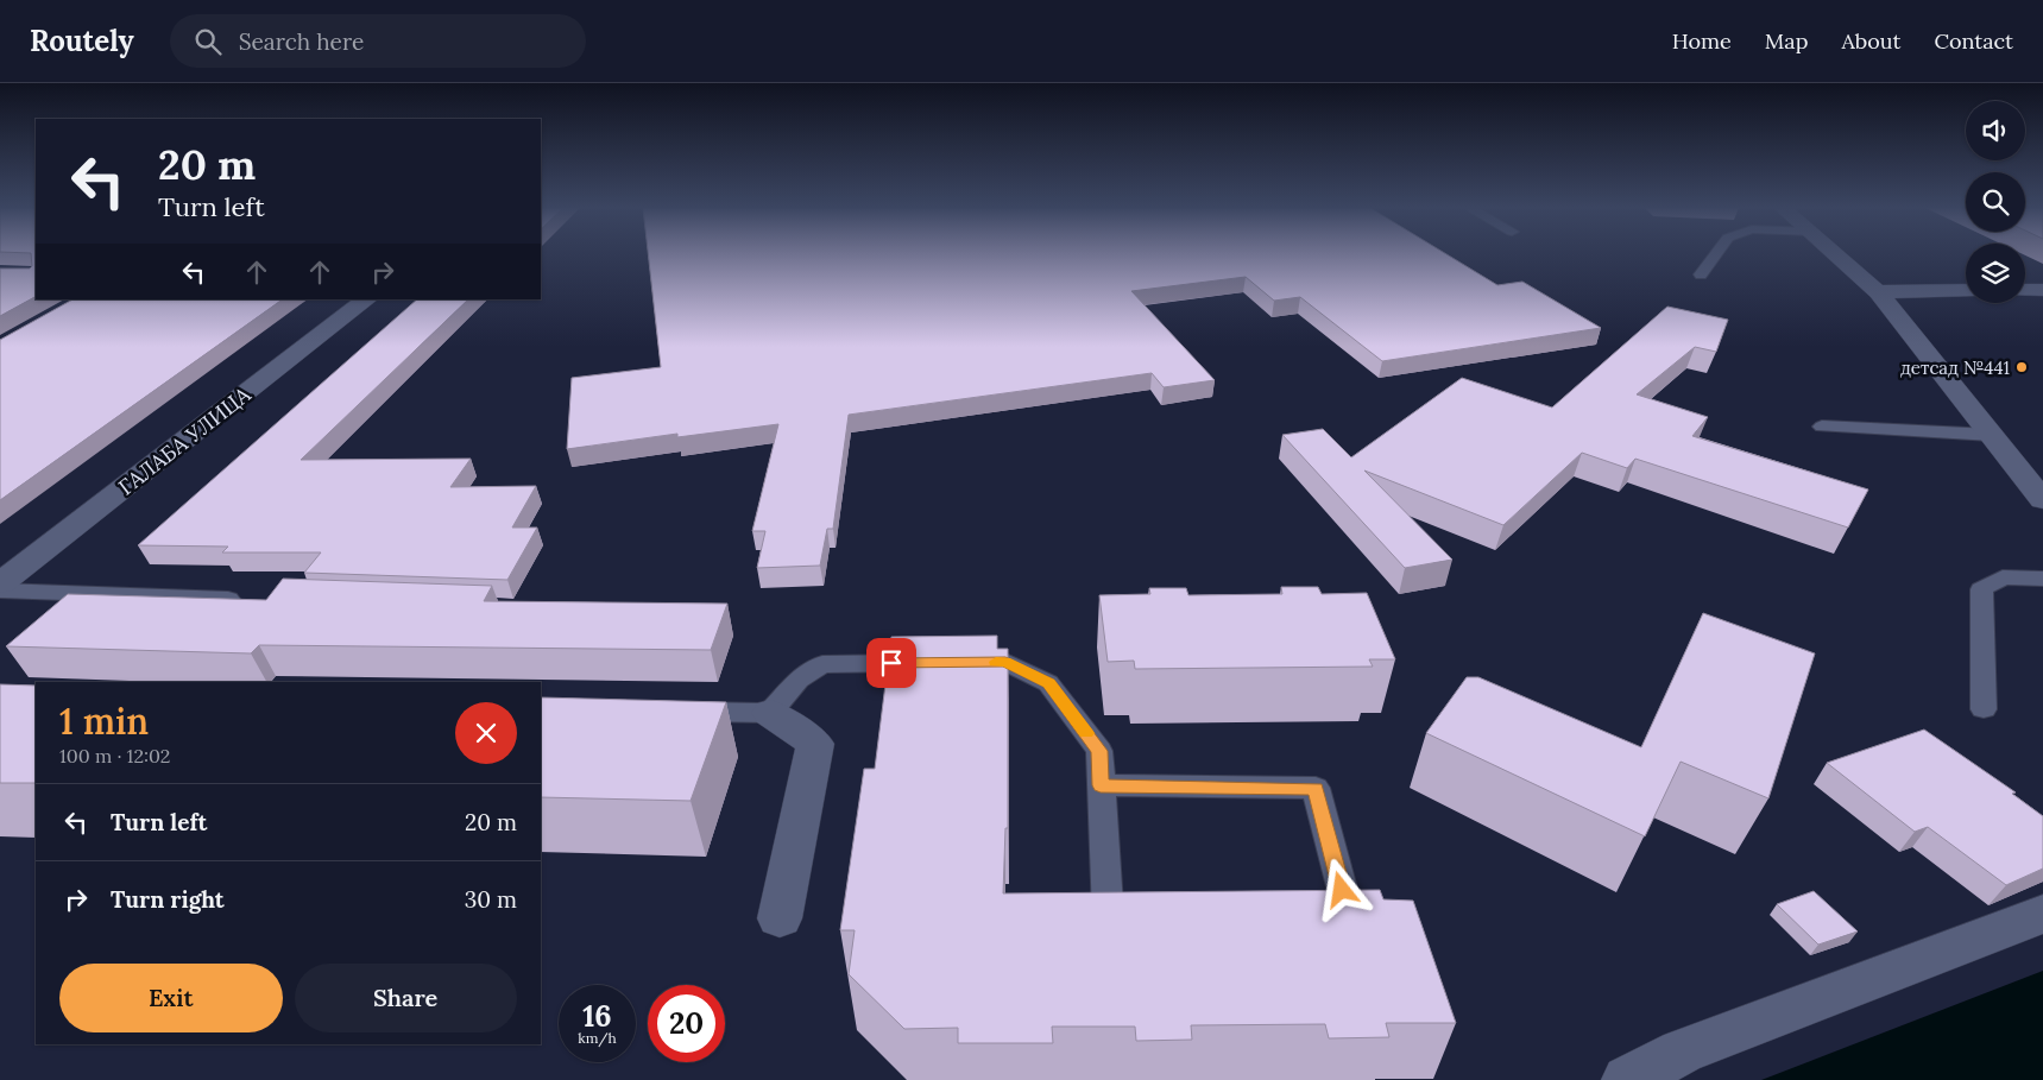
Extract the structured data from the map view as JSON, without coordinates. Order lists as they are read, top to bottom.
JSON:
{
  "streets": {
    "street": ["ГАЛАБА УЛИЦА"]
  },
  "places": ["детсад №441"],
  "page": {
    "header": "Routely",
    "search": "Search here",
    "nav": [
      "Home",
      "Map",
      "About",
      "Contact"
    ],
    "turn": ["20 m", "Turn left"],
    "heading": ["1 min", "100 m · 12:02"],
    "list": [
      {
        "name": "Turn left",
        "value": "20 m"
      },
      {
        "name": "Turn right",
        "value": "30 m"
      }
    ],
    "buttons": ["Exit", "Share"],
    "speed": "16 km/h",
    "limit": "20"
  }
}
